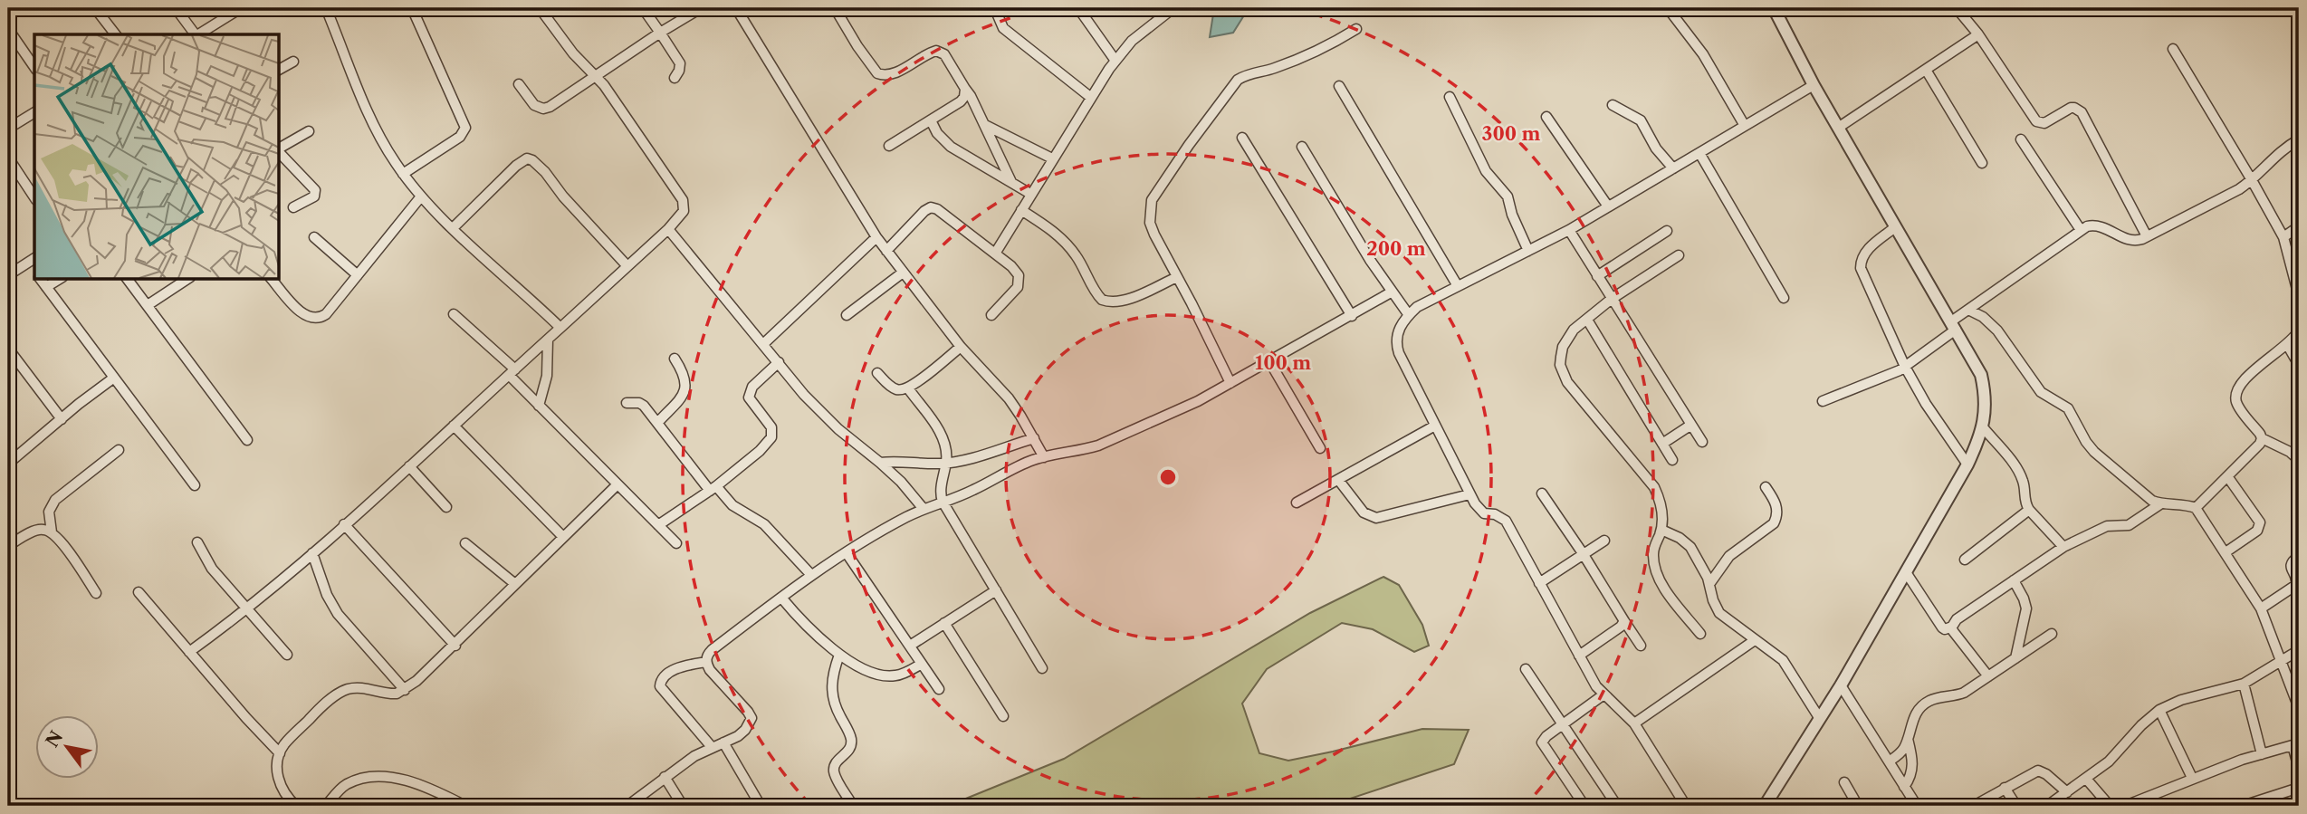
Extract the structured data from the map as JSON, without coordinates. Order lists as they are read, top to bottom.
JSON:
{
  "north": "top left",
  "rings": ["300 m", "200 m", "100 m"]
}
